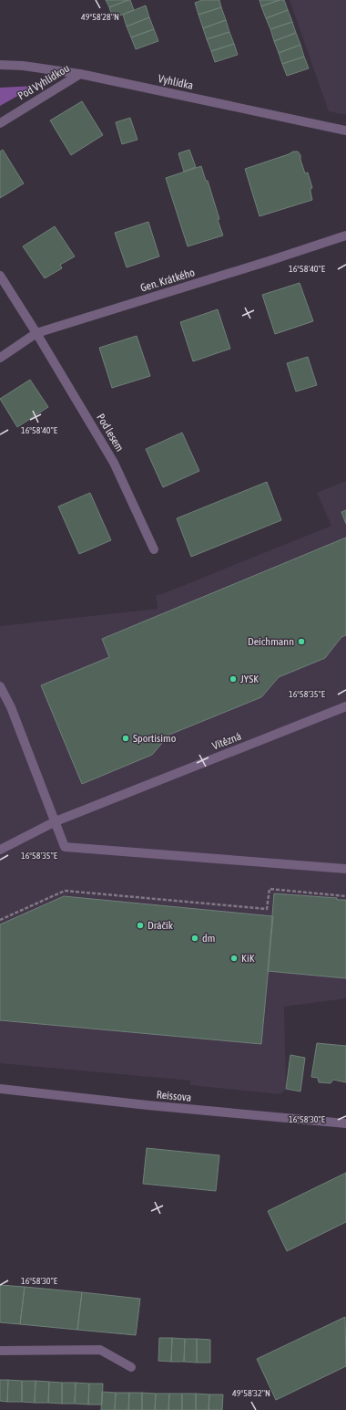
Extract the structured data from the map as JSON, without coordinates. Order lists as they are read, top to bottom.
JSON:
{
  "streets": {
    "street": [
      "Pod Vyhlídkou",
      "Vyhlídka",
      "Gen. Krátkého",
      "Pod lesem",
      "Vítězná",
      "Reissova"
    ]
  },
  "crossings": [
    ["Pod Vyhlídkou", "Vyhlídka"],
    ["Gen. Krátkého", "Pod lesem"]
  ],
  "places": [
    "Deichmann",
    "JYSK",
    "Sportisimo",
    "Dráčik",
    "dm",
    "KiK"
  ],
  "coordinates": [
    "49°58'28\"N",
    "16°58'40\"E",
    "16°58'35\"E",
    "16°58'30\"E",
    "49°58'32\"N"
  ]
}
